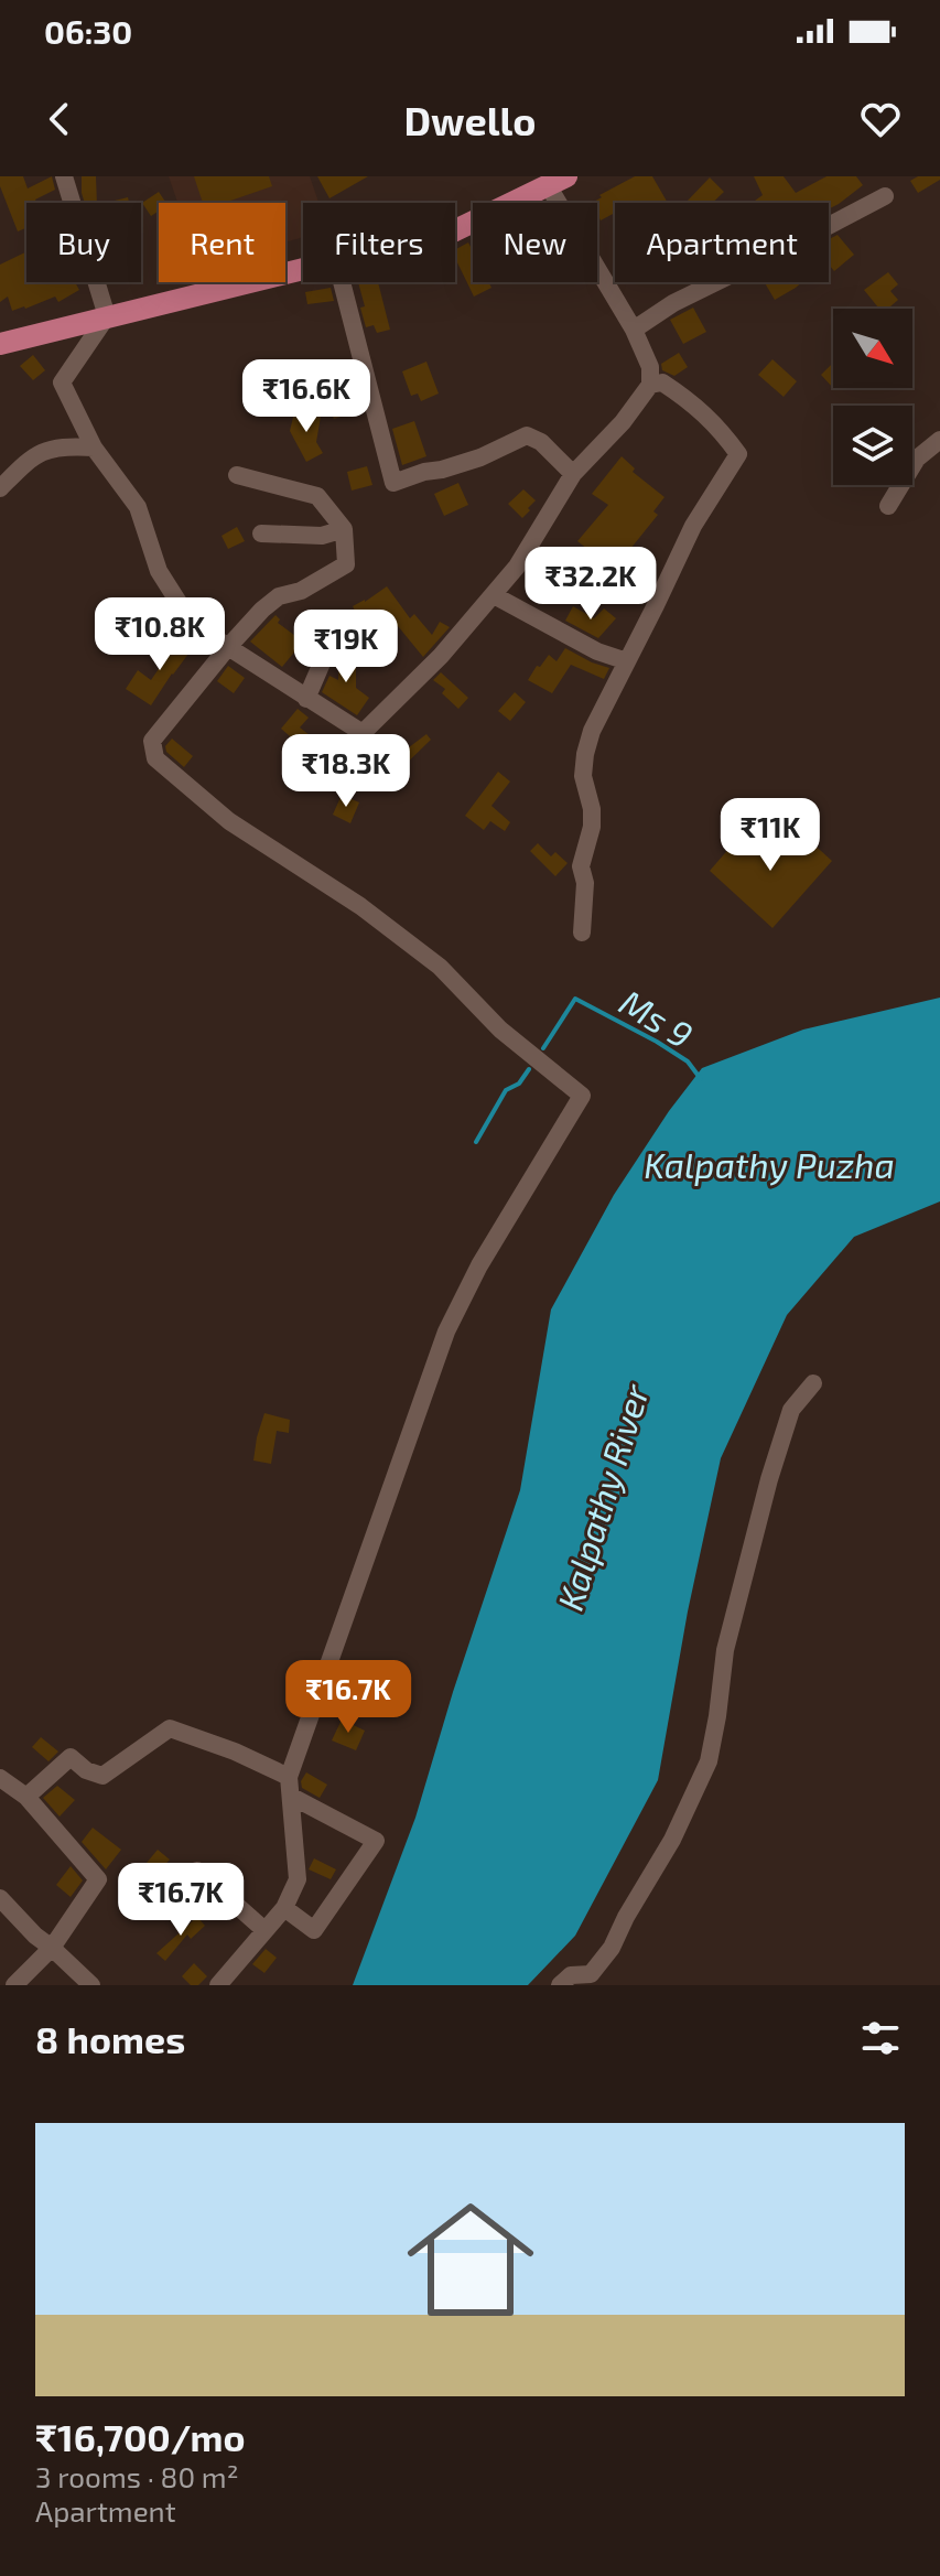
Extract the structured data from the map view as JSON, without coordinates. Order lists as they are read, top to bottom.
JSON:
{
  "water": ["Ms 9", "Kalpathy Puzha", "Kalpathy River"],
  "north": "bottom right",
  "page": {
    "status": "06:30",
    "header": "Dwello",
    "chip": [
      "Buy",
      "Rent",
      "Filters",
      "New",
      "Apartment"
    ],
    "price": [
      "₹16.6K",
      "₹32.2K",
      "₹10.8K",
      "₹19K",
      "₹18.3K",
      "₹11K",
      "₹16.7K",
      "₹16.7K"
    ],
    "heading": "8 homes",
    "list": [
      {
        "name": "₹16,700/mo",
        "note": "3 rooms · 80 m² · Apartment"
      }
    ]
  }
}
